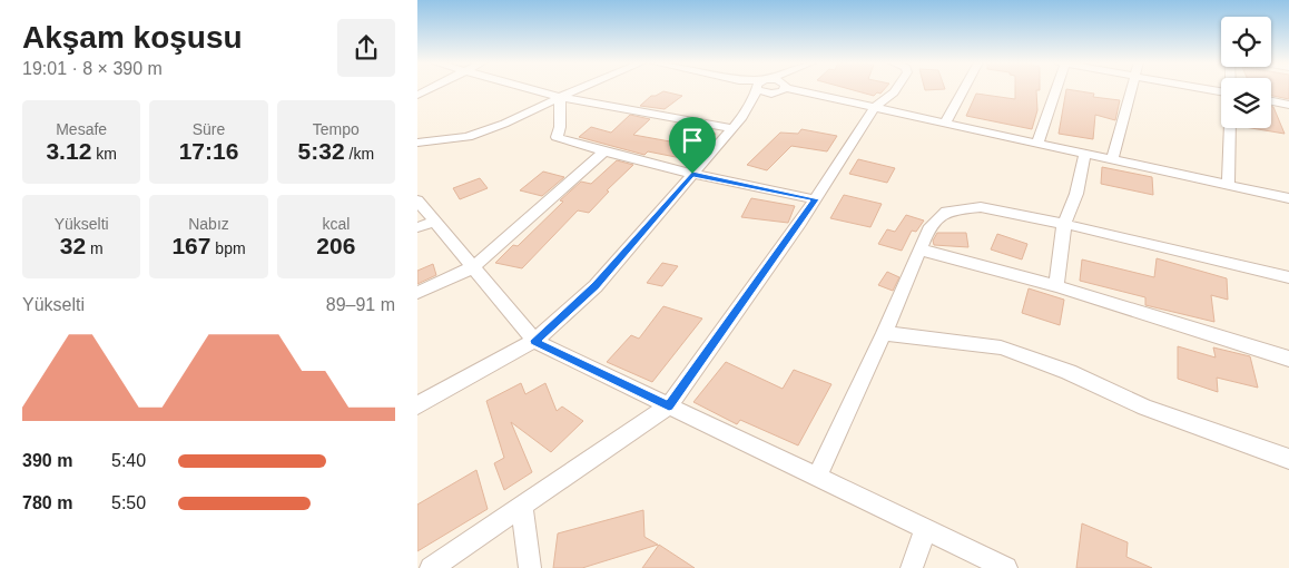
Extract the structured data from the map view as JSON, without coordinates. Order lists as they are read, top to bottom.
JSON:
{
  "page": {
    "heading": ["Akşam koşusu", "19:01 · 8 × 390 m"],
    "stats": [
      ["Mesafe", "3.12 km"],
      ["Süre", "17:16"],
      ["Tempo", "5:32 /km"],
      ["Yükselti", "32 m"],
      ["Nabız", "167 bpm"],
      ["kcal", "206"]
    ],
    "chart": ["Yükselti", "89–91 m"],
    "list": [
      {
        "name": "390 m",
        "note": "5:40"
      },
      {
        "name": "780 m",
        "note": "5:50"
      }
    ]
  }
}
